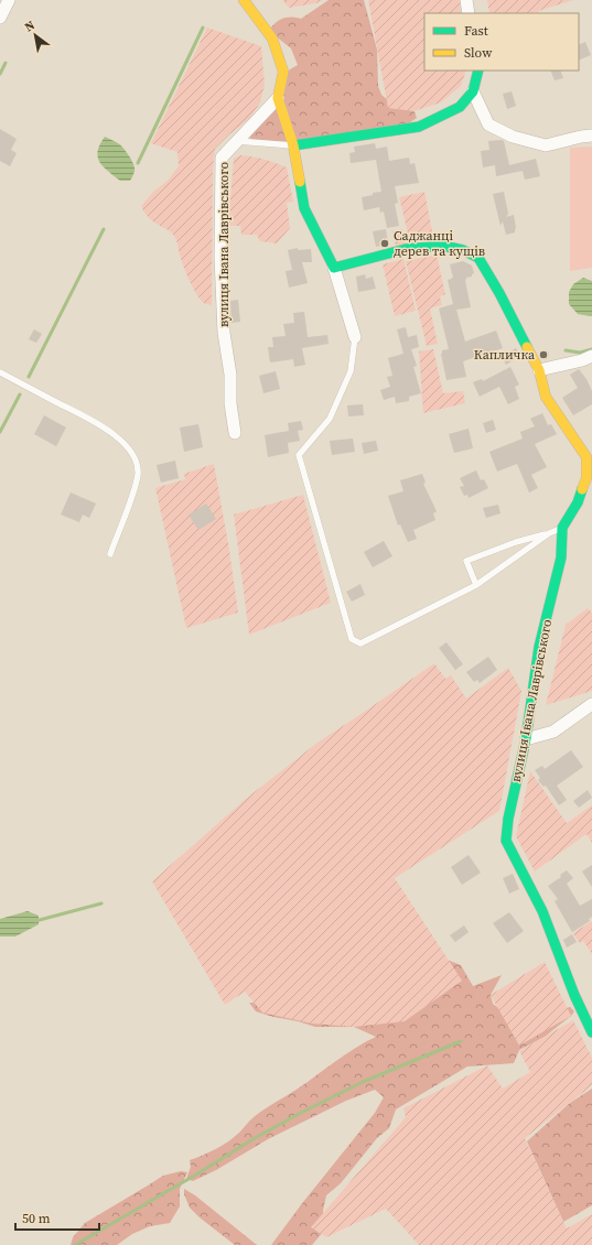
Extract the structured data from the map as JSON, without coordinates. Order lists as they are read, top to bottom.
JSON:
{
  "streets": {
    "street": ["вулиця Івана Лаврівського"]
  },
  "places": ["Саджанці дерев та кущів", "Капличка"],
  "legend": ["Fast", "Slow"],
  "scale_bar": "50 m",
  "north": "top left"
}
